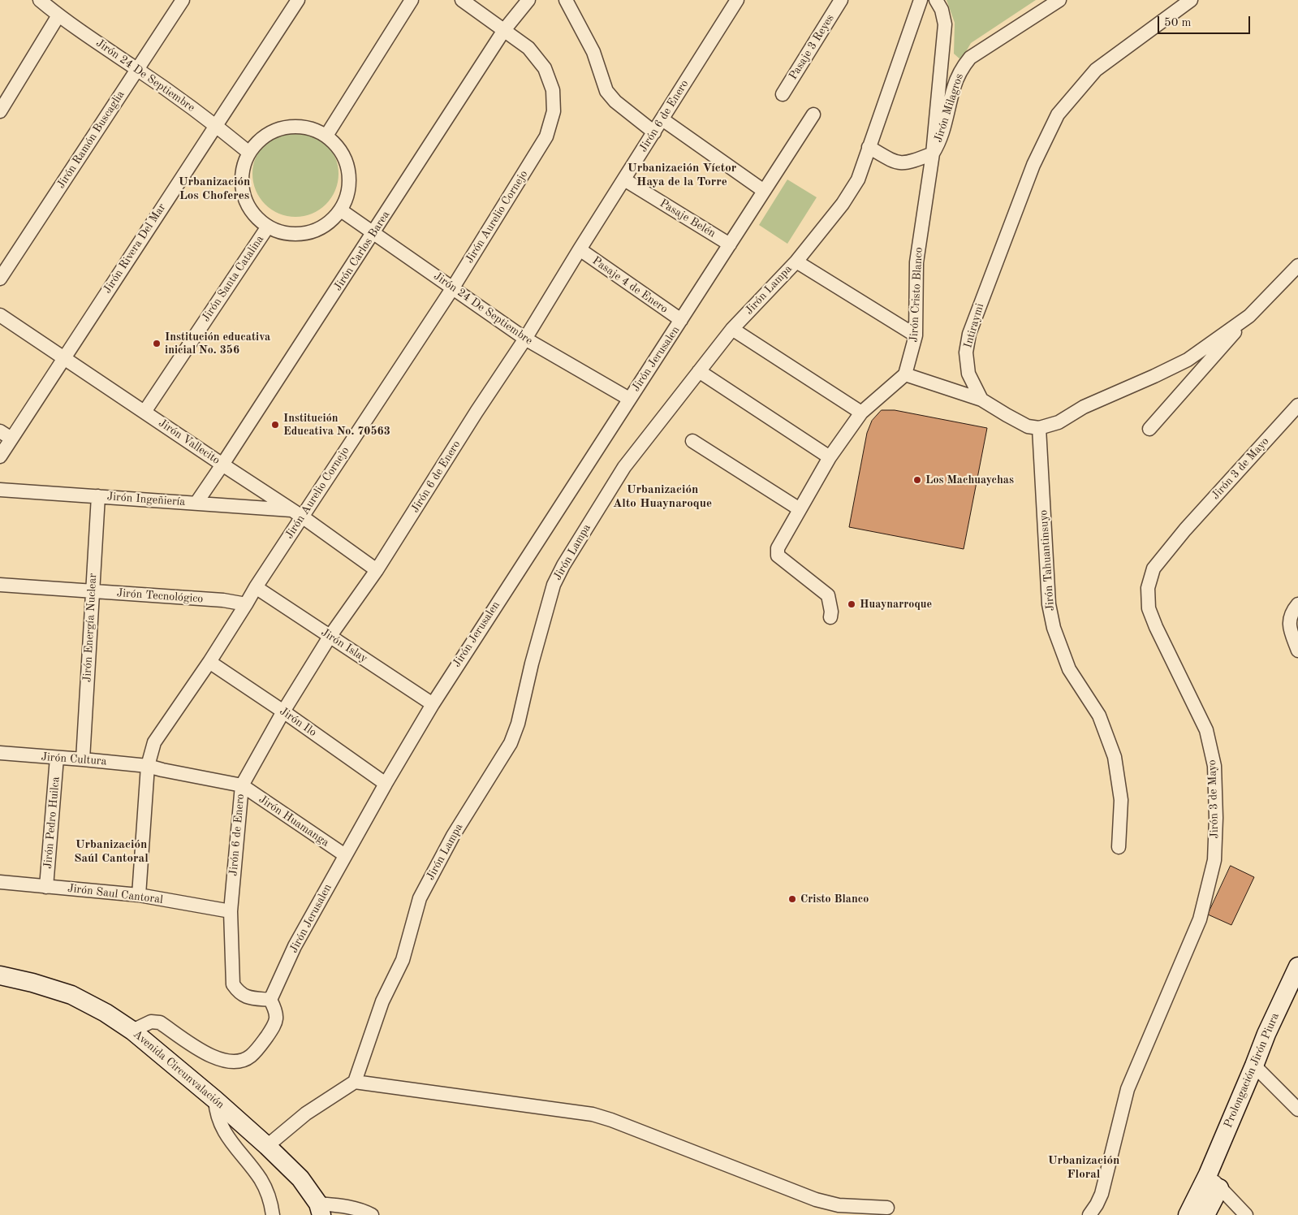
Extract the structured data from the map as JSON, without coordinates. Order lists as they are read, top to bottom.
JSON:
{
  "streets": {
    "main road": ["Avenida Circunvalación", "Prolongación Jirón Piura"],
    "street": [
      "Pasaje 3 Reyes",
      "Jirón 24 De Septiembre",
      "Jirón Milagros",
      "Jirón 6 de Enero",
      "Jirón Ramón Buscaglia",
      "Jirón Aurelio Cornejo",
      "Pasaje Belén",
      "Jirón Rivera Del Mar",
      "Jirón Carlos Barea",
      "Jirón Santa Catalina",
      "Pasaje 4 de Enero",
      "Jirón Lampa",
      "Jirón Cristo Blanco",
      "Intiraymi",
      "Jirón Jerusalen",
      "Jirón Vallecito",
      "Jirón 3 de Mayo",
      "Jirón Ingeñiería",
      "Jirón Tahuantinsuyo",
      "Jirón Tecnológico",
      "Jirón Energía Nuclear",
      "Jirón Islay",
      "Jirón Ilo",
      "Jirón Cultura",
      "Jirón Huamanga",
      "Jirón Pedro Huilca",
      "Jirón Saul Cantoral"
    ]
  },
  "crossings": [
    ["Jirón 24 De Septiembre", "Jirón 6 de Enero"],
    ["Jirón 24 De Septiembre", "Jirón Ramón Buscaglia"],
    ["Jirón 24 De Septiembre", "Jirón Aurelio Cornejo"],
    ["Jirón 24 De Septiembre", "Jirón Rivera Del Mar"],
    ["Jirón 24 De Septiembre", "Jirón Carlos Barea"],
    ["Jirón 24 De Septiembre", "Jirón Santa Catalina"],
    ["Jirón 24 De Septiembre", "Jirón Jerusalen"],
    ["Jirón Milagros", "Jirón Lampa"],
    ["Jirón Milagros", "Jirón Cristo Blanco"],
    ["Jirón 6 de Enero", "Pasaje Belén"],
    ["Jirón 6 de Enero", "Pasaje 4 de Enero"],
    ["Jirón 6 de Enero", "Jirón Jerusalen"],
    ["Jirón 6 de Enero", "Jirón Vallecito"],
    ["Jirón 6 de Enero", "Jirón Islay"],
    ["Jirón 6 de Enero", "Jirón Ilo"],
    ["Jirón 6 de Enero", "Jirón Huamanga"],
    ["Jirón 6 de Enero", "Jirón Saul Cantoral"],
    ["Jirón Aurelio Cornejo", "Jirón Carlos Barea"],
    ["Jirón Aurelio Cornejo", "Jirón Vallecito"],
    ["Jirón Aurelio Cornejo", "Jirón Ingeñiería"],
    ["Jirón Aurelio Cornejo", "Jirón Tecnológico"],
    ["Jirón Aurelio Cornejo", "Jirón Islay"],
    ["Jirón Aurelio Cornejo", "Jirón Ilo"],
    ["Jirón Aurelio Cornejo", "Jirón Cultura"],
    ["Jirón Aurelio Cornejo", "Jirón Huamanga"],
    ["Jirón Aurelio Cornejo", "Jirón Saul Cantoral"],
    ["Pasaje Belén", "Jirón Jerusalen"],
    ["Jirón Rivera Del Mar", "Jirón Vallecito"],
    ["Jirón Carlos Barea", "Jirón Vallecito"],
    ["Jirón Carlos Barea", "Jirón Ingeñiería"],
    ["Jirón Santa Catalina", "Jirón Vallecito"],
    ["Pasaje 4 de Enero", "Jirón Jerusalen"],
    ["Jirón Jerusalen", "Jirón Islay"],
    ["Jirón Jerusalen", "Jirón Ilo"],
    ["Jirón Jerusalen", "Jirón Huamanga"],
    ["Jirón Vallecito", "Jirón Ingeñiería"],
    ["Jirón Ingeñiería", "Jirón Energía Nuclear"],
    ["Jirón Tecnológico", "Jirón Energía Nuclear"],
    ["Jirón Energía Nuclear", "Jirón Cultura"],
    ["Jirón Cultura", "Jirón Huamanga"],
    ["Jirón Cultura", "Jirón Pedro Huilca"],
    ["Jirón Pedro Huilca", "Jirón Saul Cantoral"]
  ],
  "districts": [
    "Urbanización Víctor Haya de la Torre",
    "Urbanización Los Choferes",
    "Urbanización Alto Huaynaroque",
    "Urbanización Saúl Cantoral",
    "Urbanización Floral"
  ],
  "places": [
    "Institución educativa inicial No. 356",
    "Institución Educativa No. 70563",
    "Los Machuaychas",
    "Huaynarroque",
    "Cristo Blanco"
  ],
  "scale_bar": "50 m"
}
